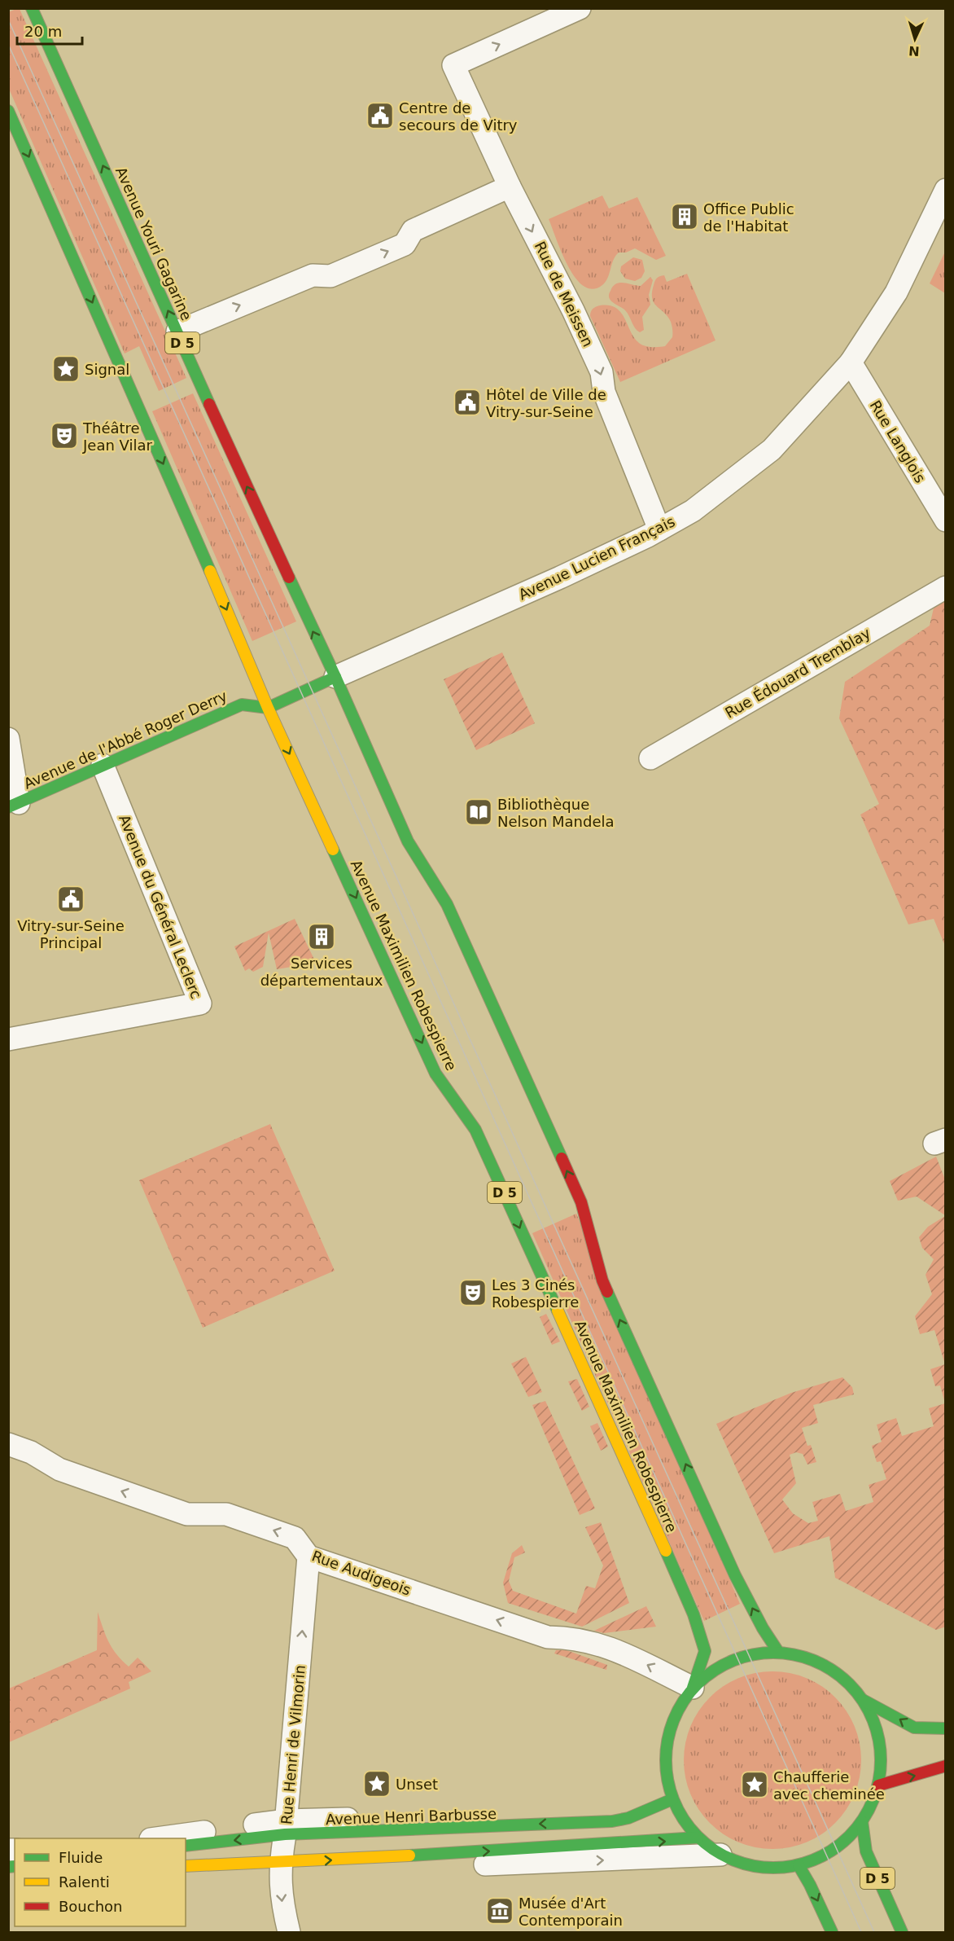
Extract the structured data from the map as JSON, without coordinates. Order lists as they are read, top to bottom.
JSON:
{
  "streets": {
    "main road": [
      "Avenue Youri Gagarine",
      "D 5",
      "Avenue de l'Abbé Roger Derry",
      "Avenue Maximilien Robespierre",
      "Avenue Henri Barbusse"
    ],
    "street": [
      "Rue de Meissen",
      "Rue Langlois",
      "Avenue Lucien Français",
      "Rue Édouard Tremblay",
      "Avenue du Général Leclerc",
      "Rue Audigeois",
      "Rue Henri de Vilmorin"
    ]
  },
  "crossings": [
    ["Avenue Youri Gagarine", "D 5"],
    ["Avenue Youri Gagarine", "Avenue Lucien Français"],
    ["Rue de Meissen", "Avenue Lucien Français"],
    ["D 5", "Avenue Lucien Français"],
    ["D 5", "Avenue de l'Abbé Roger Derry"],
    ["D 5", "Avenue Maximilien Robespierre"],
    ["Rue Langlois", "Avenue Lucien Français"],
    ["Avenue de l'Abbé Roger Derry", "Avenue du Général Leclerc"],
    ["Avenue de l'Abbé Roger Derry", "Avenue Maximilien Robespierre"],
    ["Avenue Maximilien Robespierre", "Rue Audigeois"],
    ["Rue Audigeois", "Rue Henri de Vilmorin"],
    ["Rue Henri de Vilmorin", "Avenue Henri Barbusse"]
  ],
  "one_way": ["Rue Audigeois"],
  "places": {
    "public building": ["Centre de secours de Vitry", "Hôtel de Ville de Vitry-sur-Seine", "Vitry-sur-Seine Principal"],
    "building": ["Office Public de l'Habitat", "Services départementaux"],
    "place": ["Signal", "Unset", "Chaufferie avec cheminée"],
    "theatre": ["Théâtre Jean Vilar", "Les 3 Cinés Robespierre"],
    "library": ["Bibliothèque Nelson Mandela"],
    "museum": ["Musée d'Art Contemporain"]
  },
  "legend": ["Fluide", "Ralenti", "Bouchon"],
  "scale_bar": "20 m",
  "north": "bottom"
}
